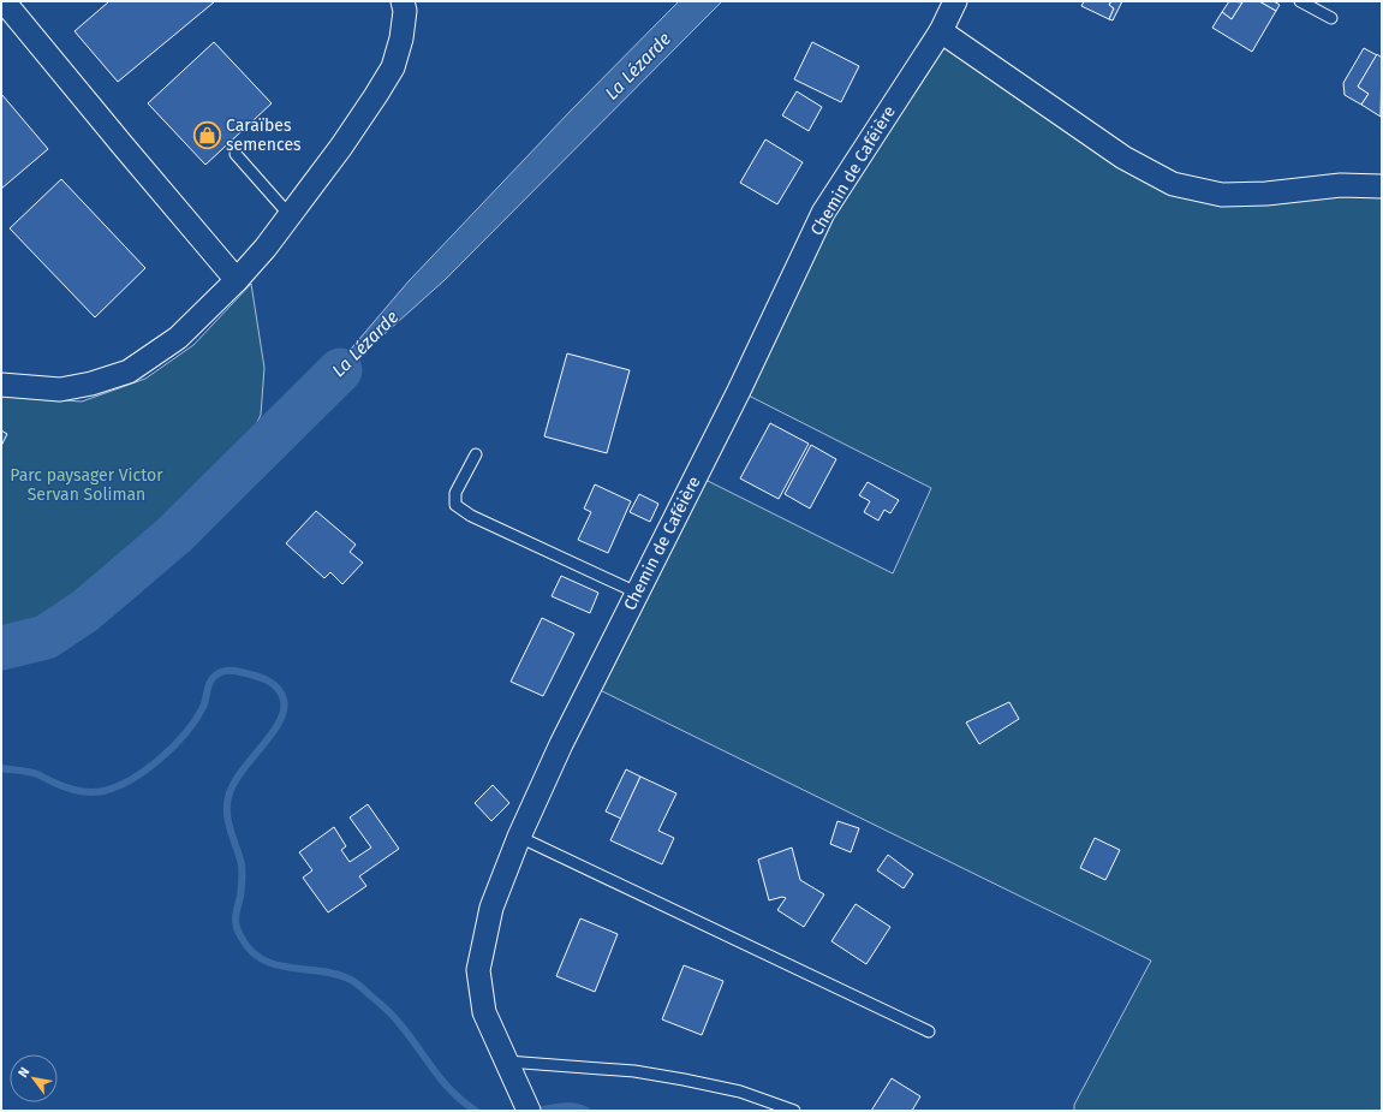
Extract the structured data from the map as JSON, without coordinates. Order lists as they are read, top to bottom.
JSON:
{
  "streets": {
    "street": ["Chemin de Caféière"]
  },
  "water": ["La Lézarde"],
  "parks": ["Parc paysager Victor Servan Soliman"],
  "places": {
    "shop": ["Caraïbes semences"]
  },
  "north": "top left"
}
